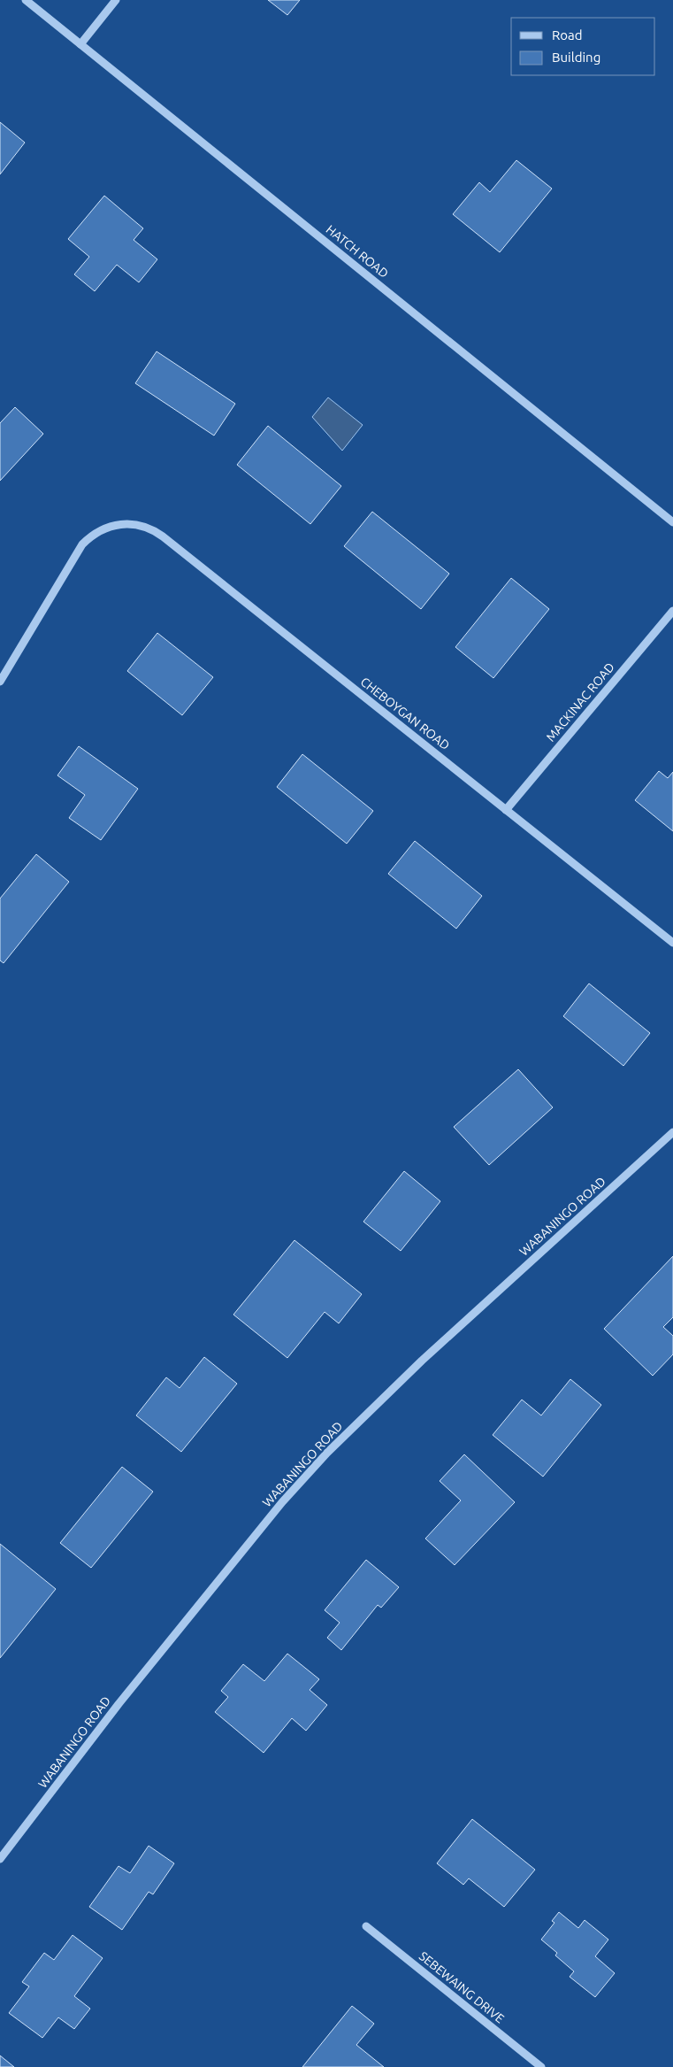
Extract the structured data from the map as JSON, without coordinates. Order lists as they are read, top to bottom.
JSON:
{
  "streets": {
    "street": [
      "HATCH ROAD",
      "MACKINAC ROAD",
      "CHEBOYGAN ROAD",
      "WABANINGO ROAD",
      "SEBEWAING DRIVE"
    ]
  },
  "crossings": [
    ["MACKINAC ROAD", "CHEBOYGAN ROAD"]
  ],
  "legend": ["Road", "Building"]
}
